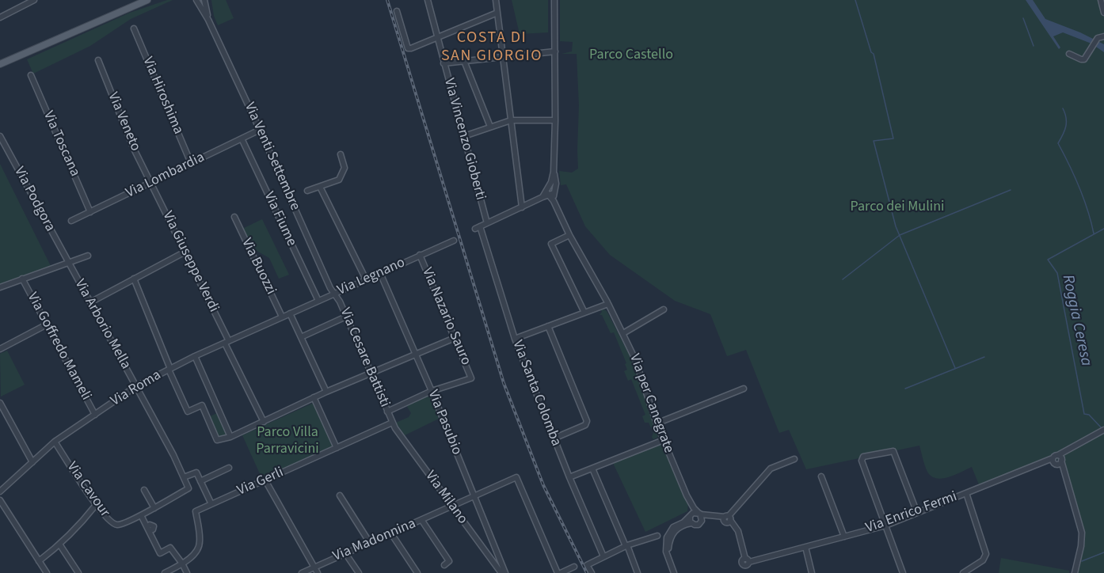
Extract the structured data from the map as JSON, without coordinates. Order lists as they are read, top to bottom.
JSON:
{
  "streets": {
    "street": [
      "Via Hiroshima",
      "Via Veneto",
      "Via Vincenzo Gioberti",
      "Via Toscana",
      "Via Venti Settembre",
      "Via Lombardia",
      "Via Podgora",
      "Via Fiume",
      "Via Giuseppe Verdi",
      "Via Buozzi",
      "Via Legnano",
      "Via Nazario Sauro",
      "Via Arborio Mella",
      "Via Goffredo Mameli",
      "Via Cesare Battisti",
      "Via Roma",
      "Via Santa Colomba",
      "Via per Canegrate",
      "Via Pasubio",
      "Via Gerli",
      "Via Cavour",
      "Via Milano",
      "Via Enrico Fermi",
      "Via Madonnina"
    ]
  },
  "crossings": [
    ["Via Hiroshima", "Via Lombardia"],
    ["Via Veneto", "Via Lombardia"],
    ["Via Veneto", "Via Giuseppe Verdi"],
    ["Via Vincenzo Gioberti", "Via Santa Colomba"],
    ["Via Toscana", "Via Lombardia"],
    ["Via Venti Settembre", "Via Lombardia"],
    ["Via Venti Settembre", "Via Legnano"],
    ["Via Venti Settembre", "Via Cesare Battisti"],
    ["Via Lombardia", "Via Fiume"],
    ["Via Lombardia", "Via Giuseppe Verdi"],
    ["Via Podgora", "Via Arborio Mella"],
    ["Via Fiume", "Via Legnano"],
    ["Via Giuseppe Verdi", "Via Roma"],
    ["Via Buozzi", "Via Roma"],
    ["Via Legnano", "Via Nazario Sauro"],
    ["Via Legnano", "Via Cesare Battisti"],
    ["Via Legnano", "Via Roma"],
    ["Via Legnano", "Via Pasubio"],
    ["Via Nazario Sauro", "Via Pasubio"],
    ["Via Arborio Mella", "Via Roma"],
    ["Via Arborio Mella", "Via Cavour"],
    ["Via Goffredo Mameli", "Via Roma"],
    ["Via Cesare Battisti", "Via Gerli"],
    ["Via Cesare Battisti", "Via Milano"],
    ["Via Roma", "Via Cavour"],
    ["Via Pasubio", "Via Madonnina"],
    ["Via Gerli", "Via Milano"],
    ["Via Milano", "Via Madonnina"]
  ],
  "districts": ["COSTA DI SAN GIORGIO"],
  "water": ["Roggia Ceresa"],
  "parks": ["Parco Castello", "Parco dei Mulini", "Parco Villa Parravicini"]
}
